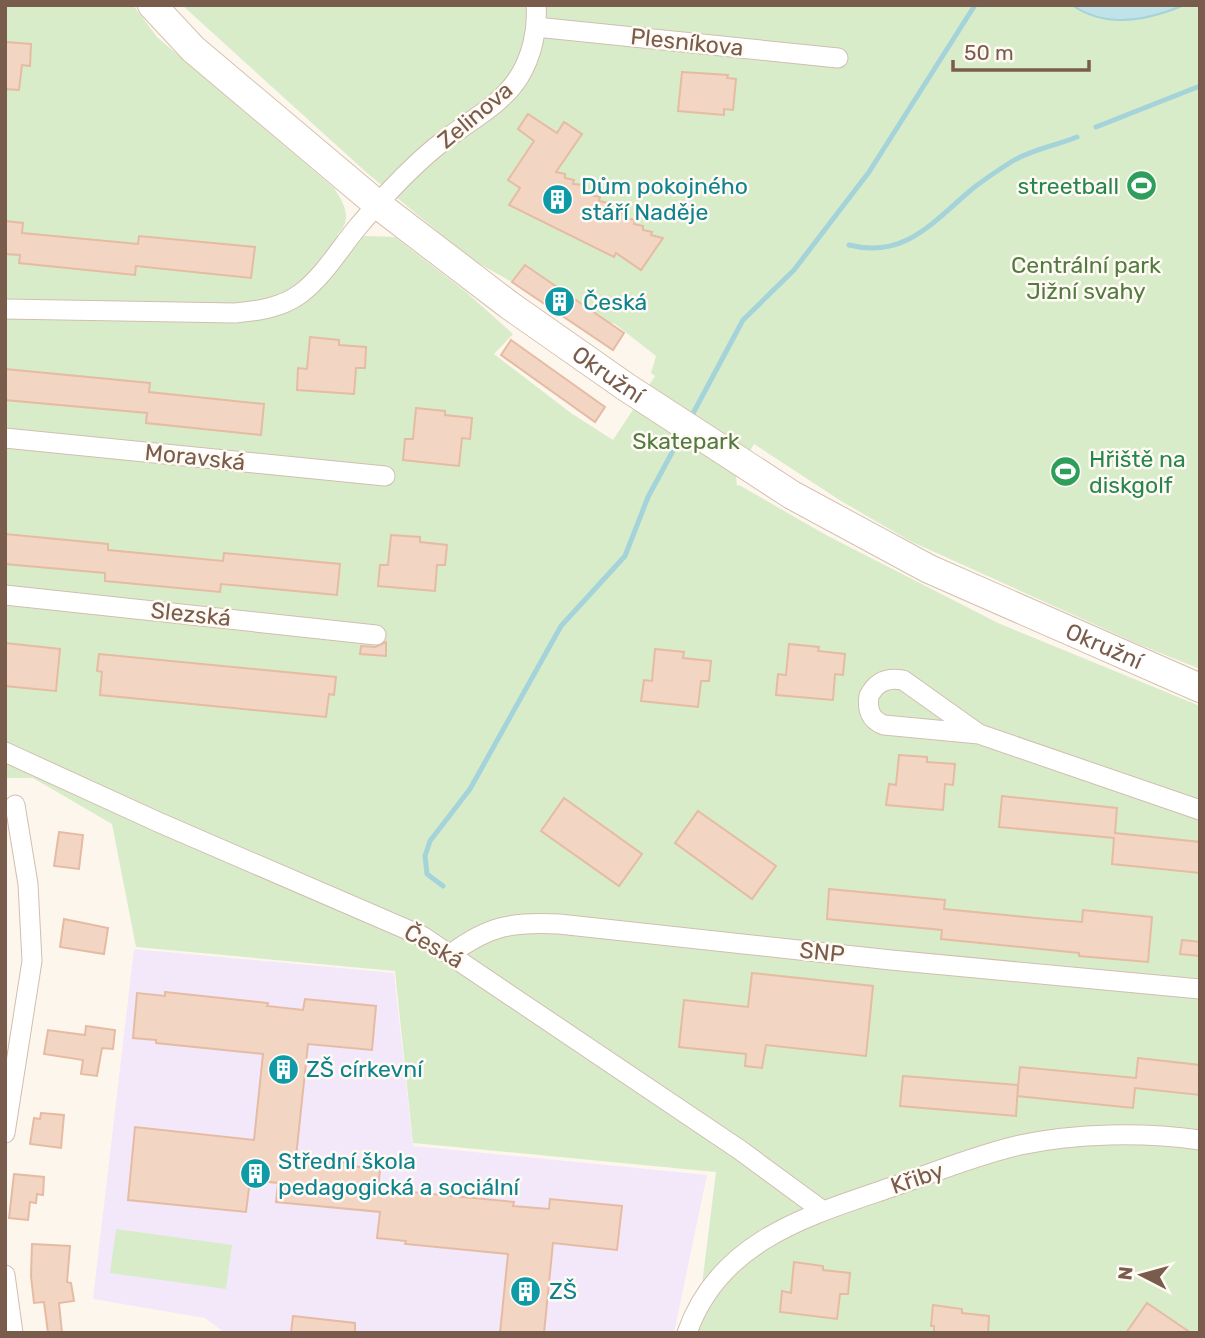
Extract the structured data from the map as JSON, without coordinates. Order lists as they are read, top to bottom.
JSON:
{
  "streets": {
    "street": [
      "Plesníkova",
      "Zelinova",
      "Okružní",
      "Moravská",
      "Slezská",
      "Česká",
      "SNP",
      "Křiby"
    ]
  },
  "crossings": [
    ["Plesníkova", "Zelinova"],
    ["Zelinova", "Okružní"],
    ["Česká", "SNP"],
    ["Česká", "Křiby"]
  ],
  "parks": ["Centrální park Jižní svahy", "Skatepark"],
  "places": {
    "sports": ["streetball", "Hřiště na diskgolf"],
    "building": [
      "Dům pokojného stáří Naděje",
      "Česká",
      "ZŠ církevní",
      "Střední škola pedagogická a sociální",
      "ZŠ"
    ]
  },
  "scale_bar": "50 m",
  "north": "left"
}
